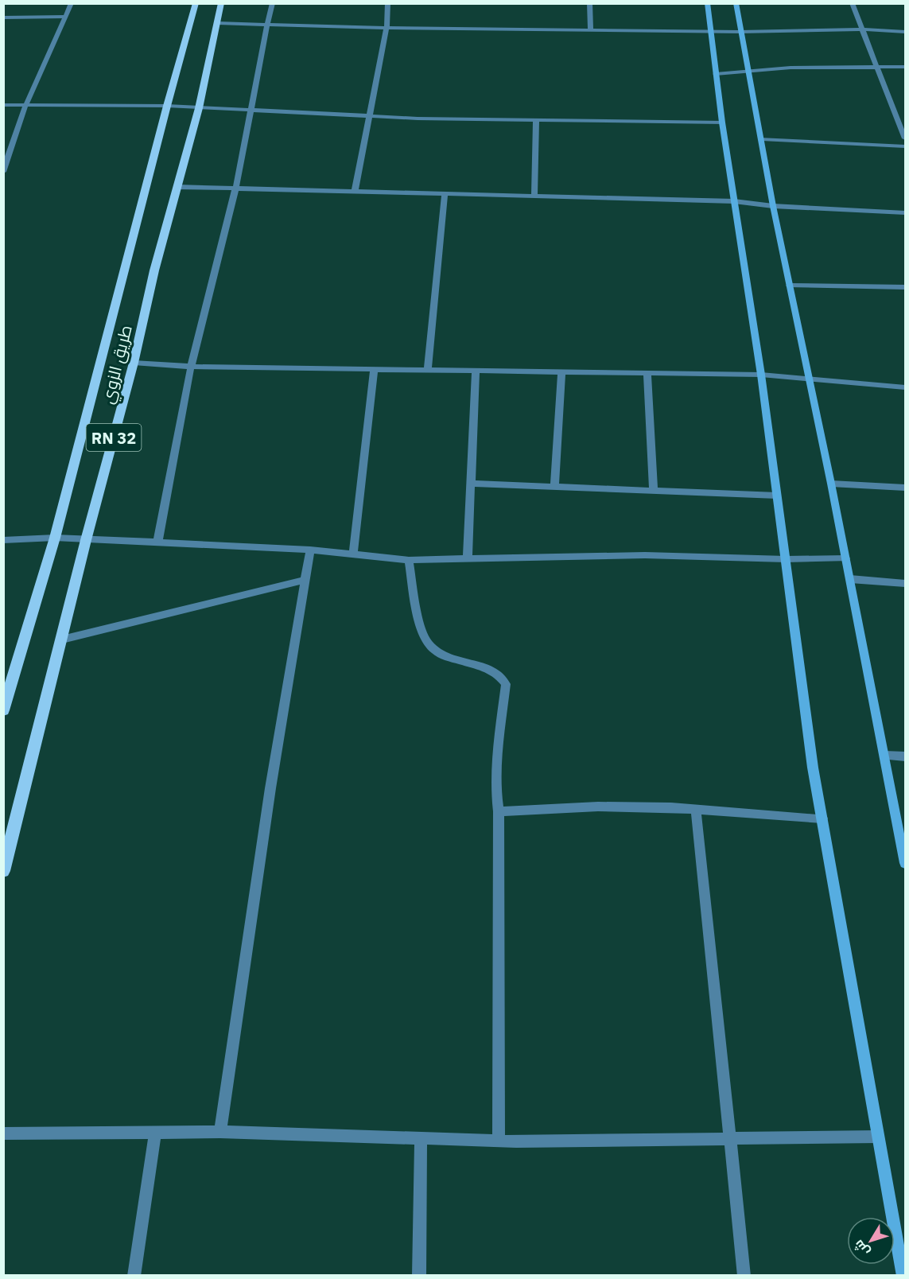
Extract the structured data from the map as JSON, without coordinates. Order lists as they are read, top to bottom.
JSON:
{
  "streets": {
    "main road": ["طريق الزوي", "RN 32"]
  },
  "north": "bottom left"
}
